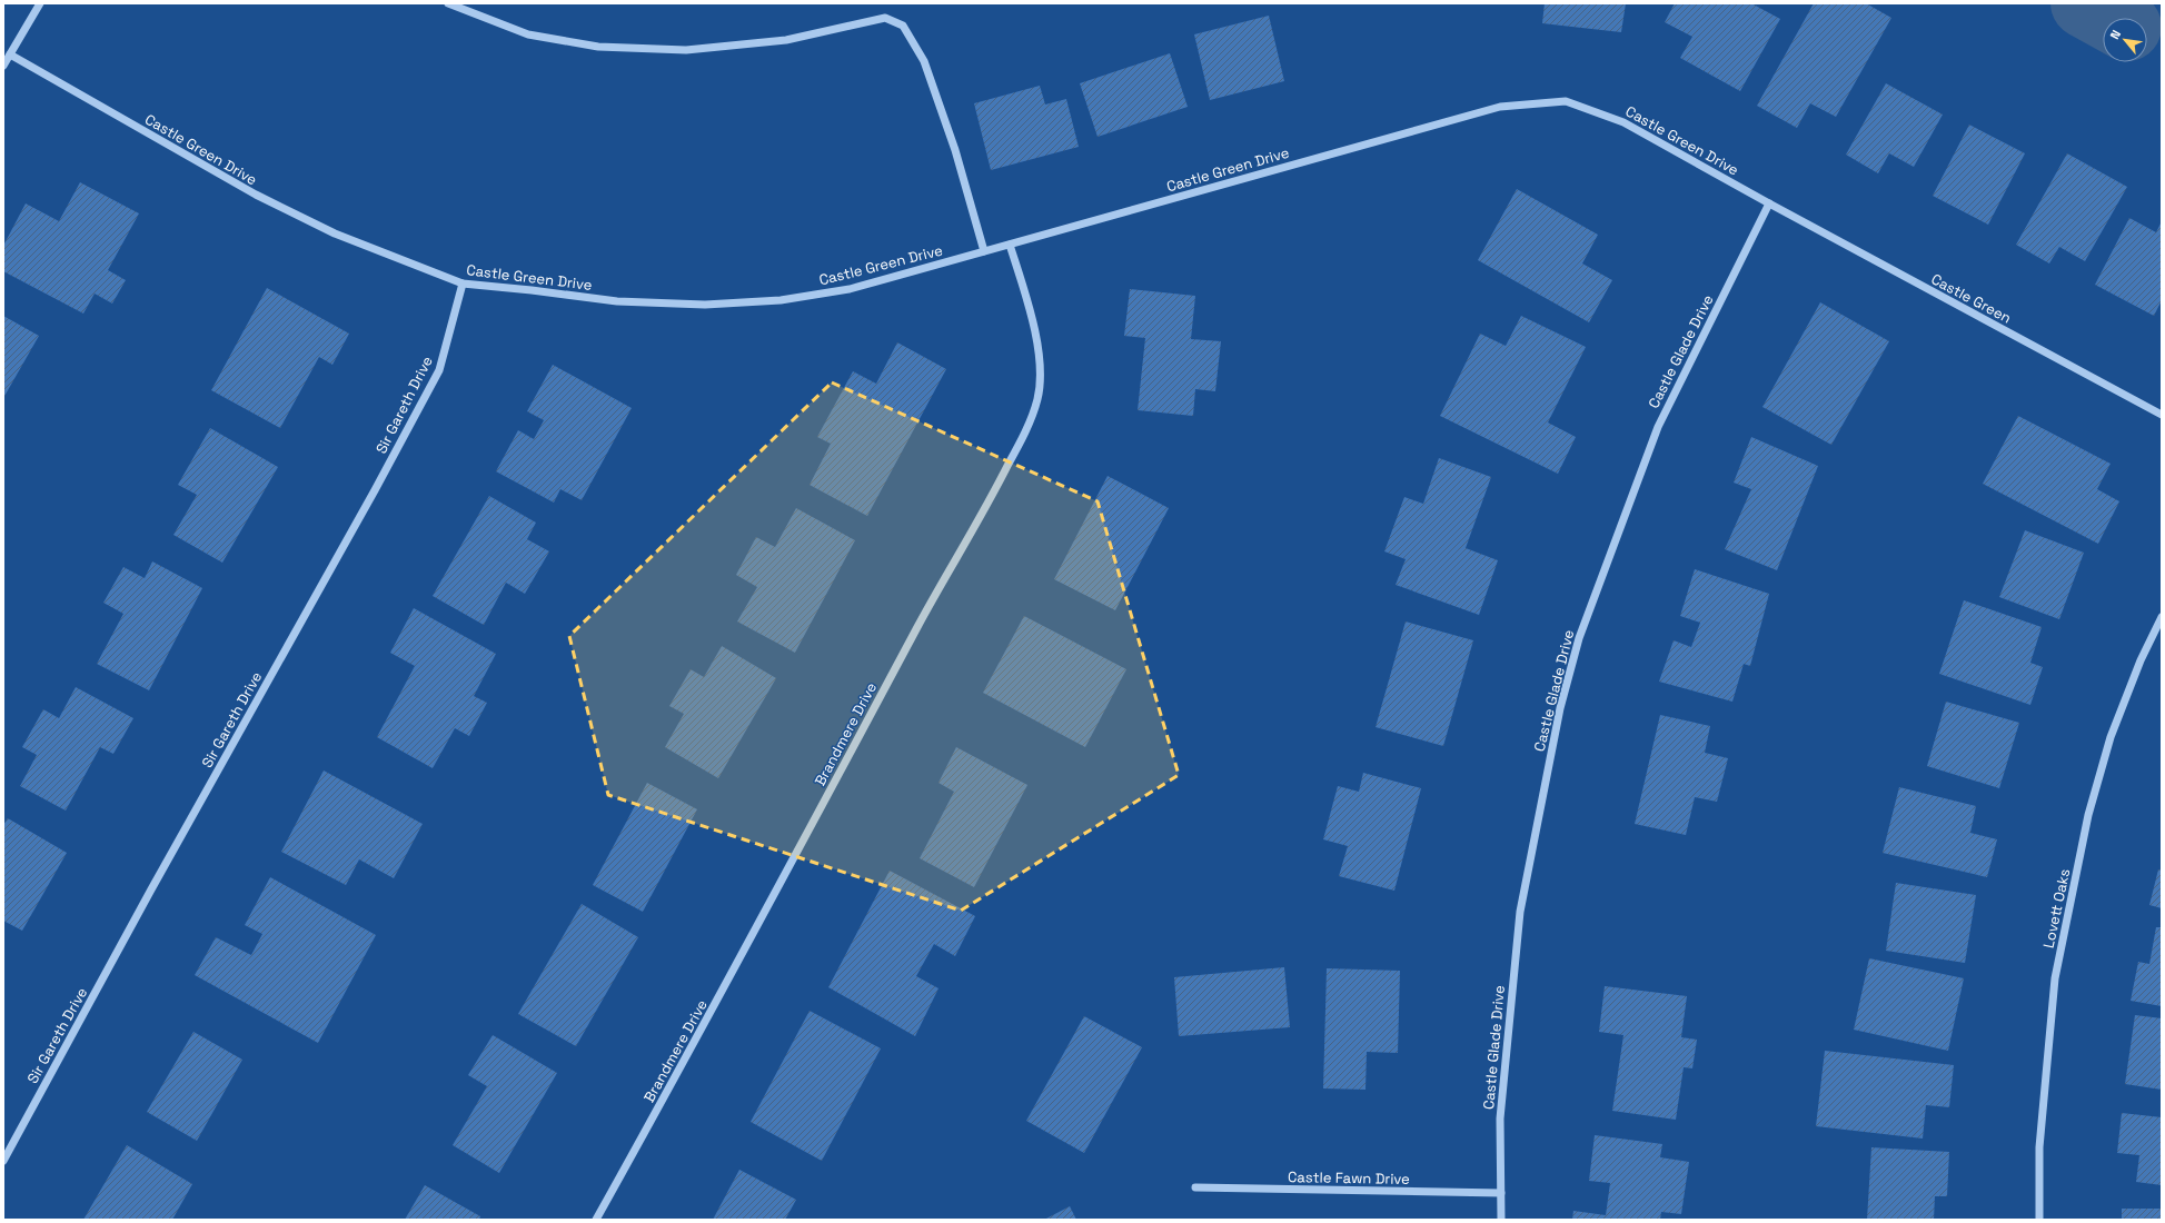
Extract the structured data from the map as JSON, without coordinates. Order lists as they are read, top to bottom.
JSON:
{
  "streets": {
    "street": [
      "Castle Green Drive",
      "Castle Green",
      "Castle Glade Drive",
      "Sir Gareth Drive",
      "Brandmere Drive",
      "Lovett Oaks",
      "Castle Fawn Drive"
    ]
  },
  "crossings": [
    ["Castle Green Drive", "Castle Green"],
    ["Castle Green Drive", "Castle Glade Drive"],
    ["Castle Green Drive", "Sir Gareth Drive"],
    ["Castle Green Drive", "Brandmere Drive"],
    ["Castle Green", "Castle Glade Drive"],
    ["Castle Glade Drive", "Castle Fawn Drive"]
  ],
  "north": "top left"
}
